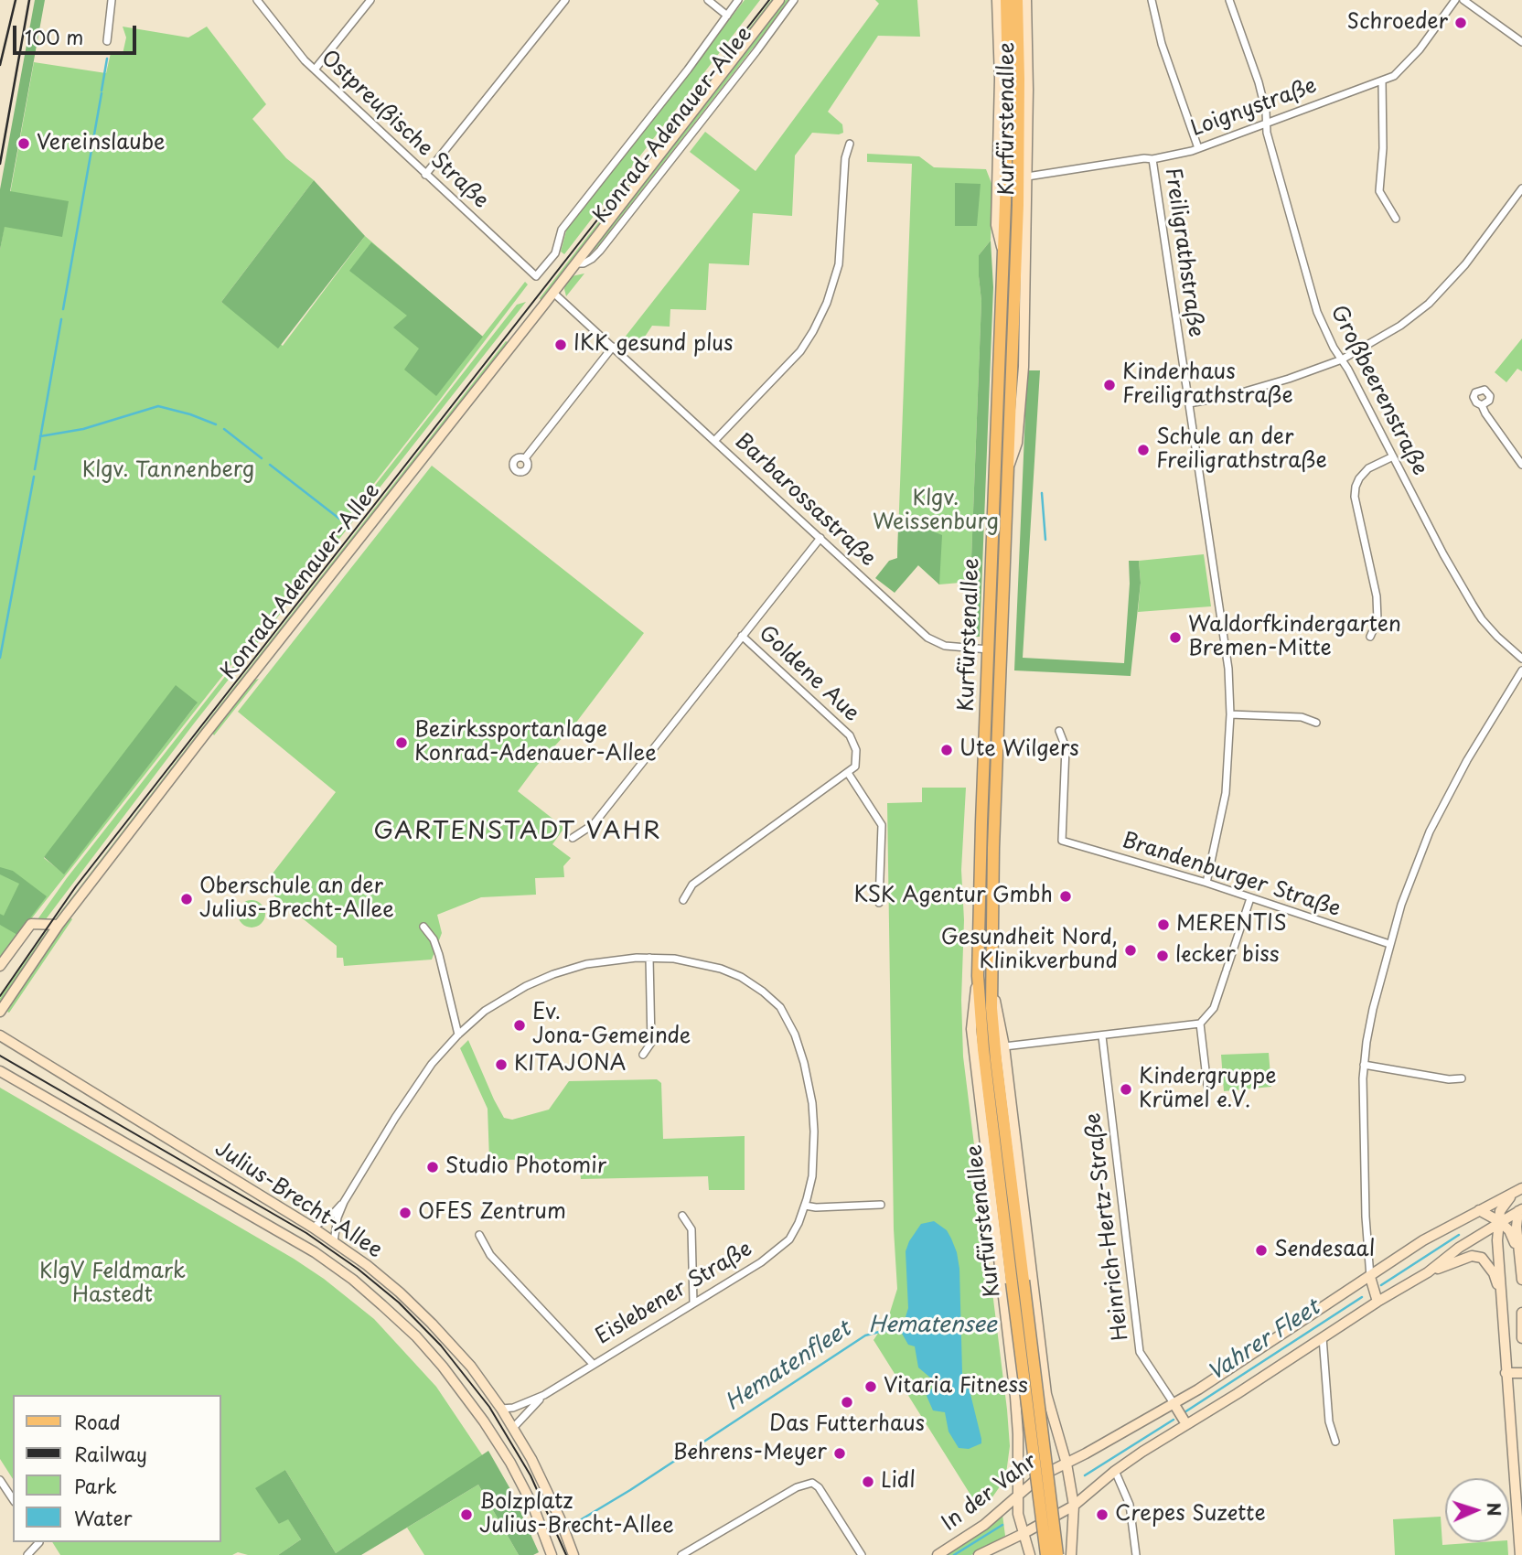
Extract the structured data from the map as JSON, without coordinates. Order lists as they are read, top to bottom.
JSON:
{
  "streets": {
    "main road": [
      "Kurfürstenallee",
      "Konrad-Adenauer-Allee",
      "Julius-Brecht-Allee",
      "In der Vahr"
    ],
    "street": [
      "Loignystraße",
      "Ostpreußische Straße",
      "Freiligrathstraße",
      "Großbeerenstraße",
      "Barbarossastraße",
      "Goldene Aue",
      "Brandenburger Straße",
      "Heinrich-Hertz-Straße",
      "Eislebener Straße"
    ]
  },
  "crossings": [
    ["Loignystraße", "Kurfürstenallee"],
    ["Loignystraße", "Freiligrathstraße"],
    ["Loignystraße", "Großbeerenstraße"],
    ["Kurfürstenallee", "Barbarossastraße"],
    ["Kurfürstenallee", "In der Vahr"],
    ["Konrad-Adenauer-Allee", "Ostpreußische Straße"],
    ["Konrad-Adenauer-Allee", "Barbarossastraße"],
    ["Freiligrathstraße", "Brandenburger Straße"],
    ["Julius-Brecht-Allee", "Eislebener Straße"],
    ["Heinrich-Hertz-Straße", "In der Vahr"]
  ],
  "districts": ["GARTENSTADT VAHR"],
  "water": ["Hematensee", "Vahrer Fleet", "Hematenfleet"],
  "parks": ["Klgv. Tannenberg", "Klgv. Weissenburg", "KlgV Feldmark Hastedt"],
  "places": [
    "Schroeder",
    "Vereinslaube",
    "IKK gesund plus",
    "Kinderhaus Freiligrathstraße",
    "Schule an der Freiligrathstraße",
    "Waldorfkindergarten Bremen-Mitte",
    "Bezirkssportanlage Konrad-Adenauer-Allee",
    "Ute Wilgers",
    "KSK Agentur Gmbh",
    "Oberschule an der Julius-Brecht-Allee",
    "MERENTIS",
    "Gesundheit Nord, Klinikverbund",
    "lecker biss",
    "Ev. Jona-Gemeinde",
    "KITAJONA",
    "Kindergruppe Krümel e.V.",
    "Studio Photomir",
    "OFES Zentrum",
    "Sendesaal",
    "Vitaria Fitness",
    "Das Futterhaus",
    "Behrens-Meyer",
    "Lidl",
    "Bolzplatz Julius-Brecht-Allee",
    "Crepes Suzette"
  ],
  "legend": [
    "Road",
    "Railway",
    "Park",
    "Water"
  ],
  "scale_bar": "100 m",
  "north": "right"
}
